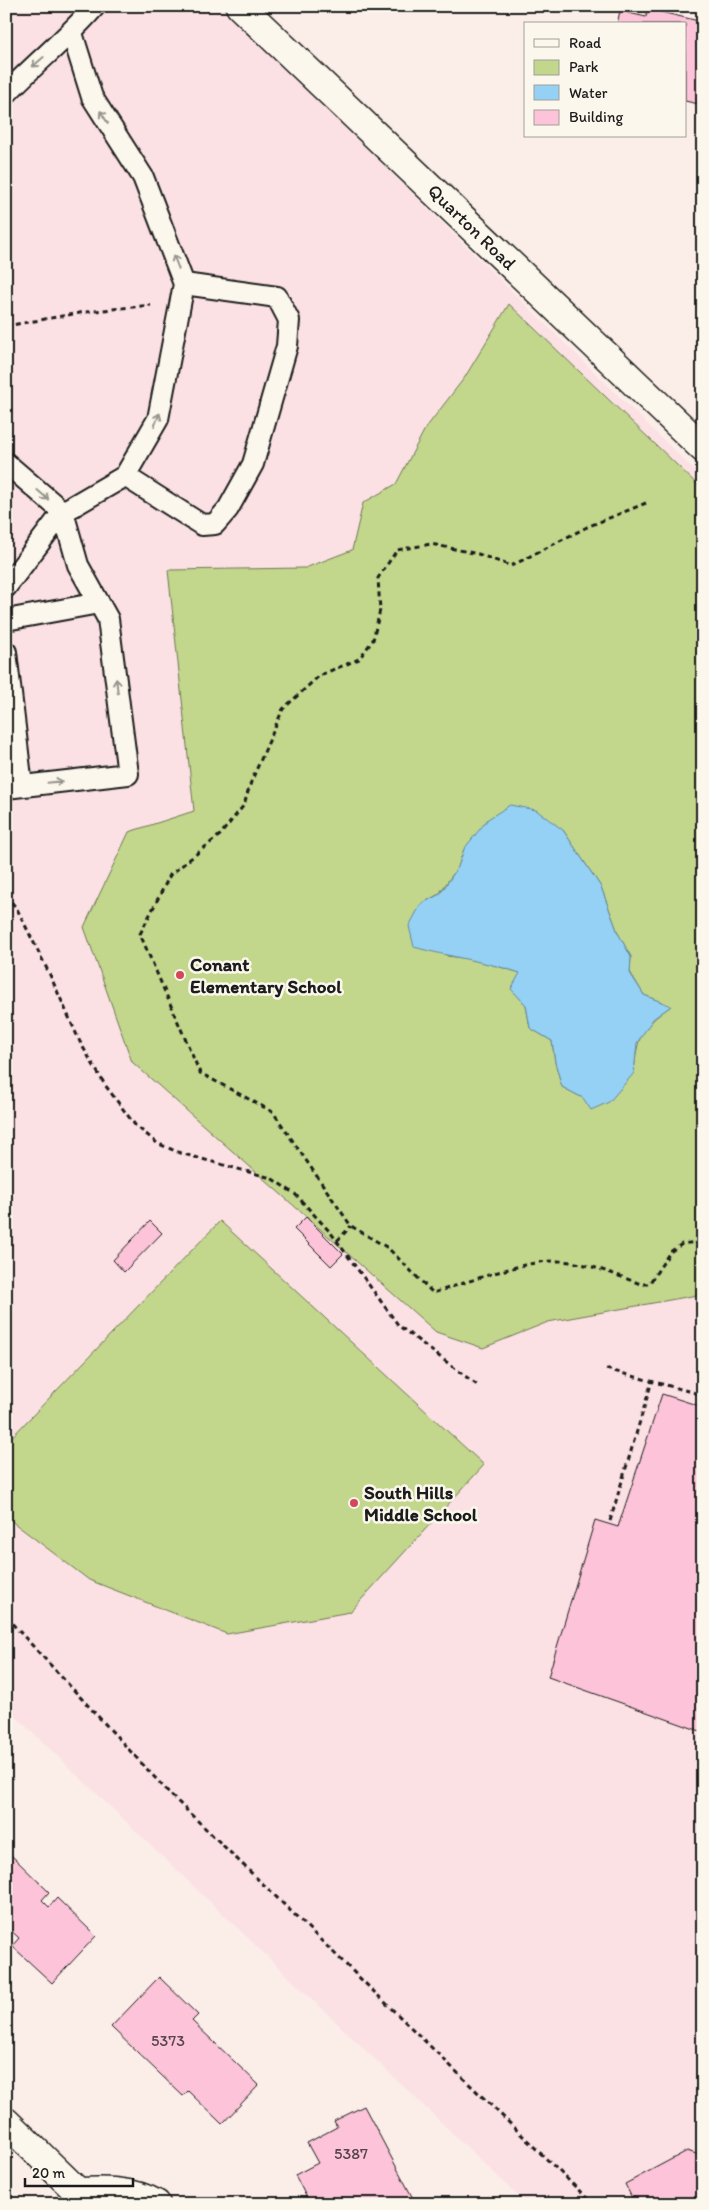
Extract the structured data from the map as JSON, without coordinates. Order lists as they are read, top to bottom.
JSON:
{
  "streets": {
    "street": ["Quarton Road"]
  },
  "places": ["Conant Elementary School", "South Hills Middle School"],
  "house_numbers": ["5373", "5387"],
  "legend": [
    "Road",
    "Park",
    "Water",
    "Building"
  ],
  "scale_bar": "20 m"
}
